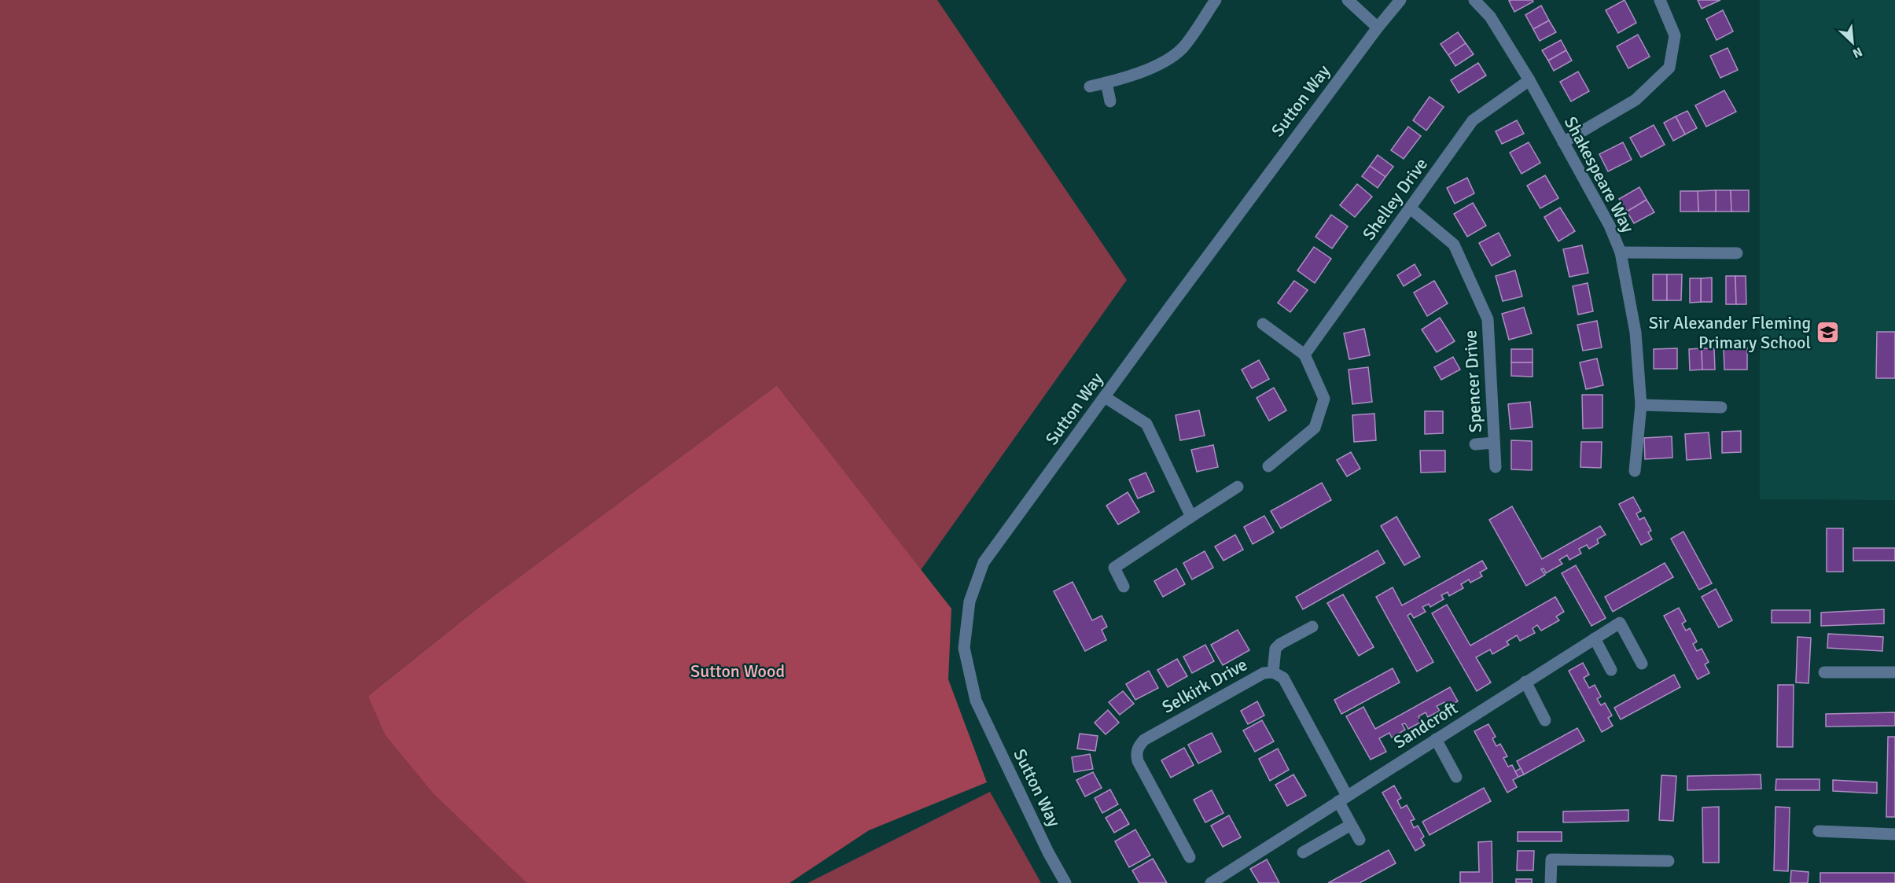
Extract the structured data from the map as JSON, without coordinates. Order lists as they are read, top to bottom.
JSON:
{
  "streets": {
    "street": [
      "Sutton Way",
      "Shakespeare Way",
      "Shelley Drive",
      "Spencer Drive",
      "Selkirk Drive",
      "Sandcroft"
    ]
  },
  "crossings": [
    ["Shakespeare Way", "Shelley Drive"],
    ["Shelley Drive", "Spencer Drive"],
    ["Selkirk Drive", "Sandcroft"]
  ],
  "parks": ["Sutton Wood"],
  "places": {
    "school or university": ["Sir Alexander Fleming Primary School"]
  },
  "north": "bottom right"
}
